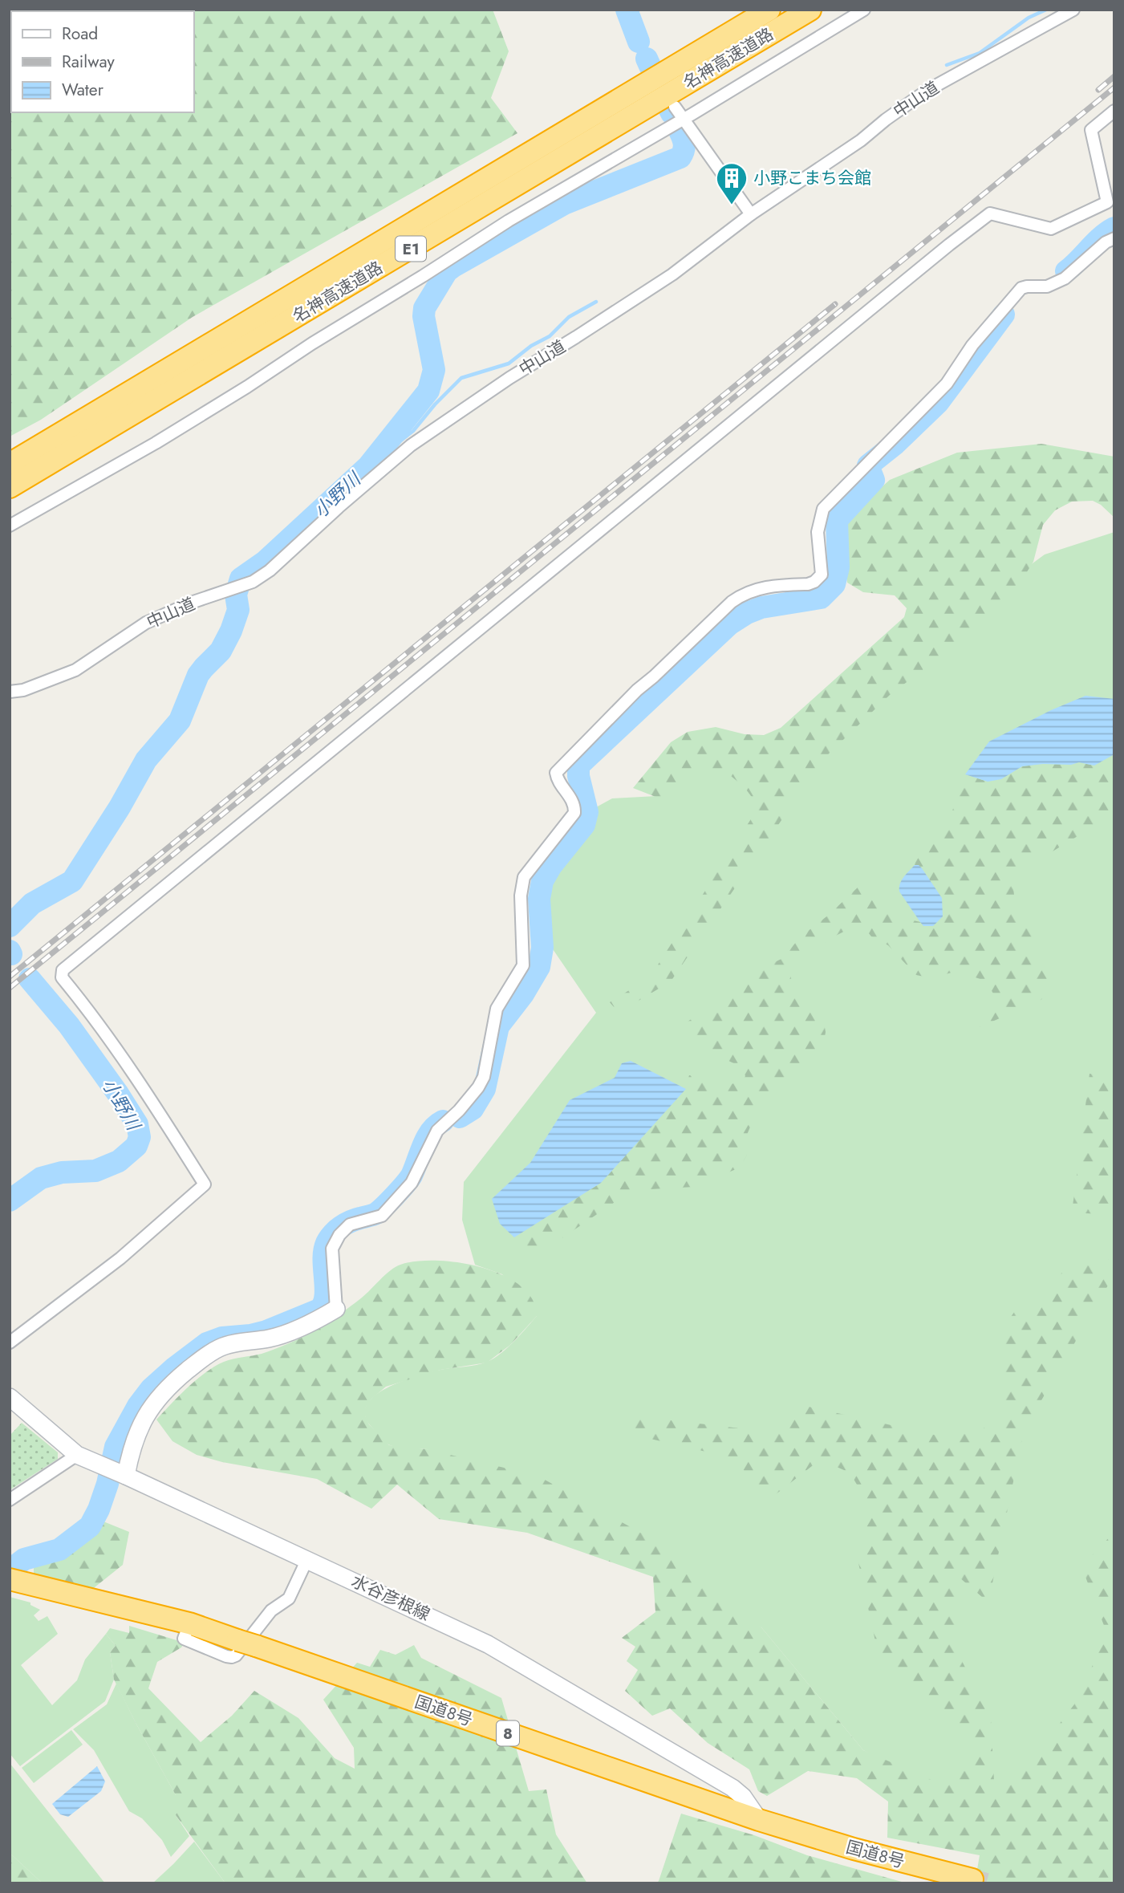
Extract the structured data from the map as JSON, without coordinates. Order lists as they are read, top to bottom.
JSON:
{
  "streets": {
    "highway": [
      "名神高速道路",
      "E1",
      "国道8号",
      "8"
    ],
    "main road": ["水谷彦根線"],
    "street": ["中山道"]
  },
  "crossings": [
    ["水谷彦根線", "国道8号"]
  ],
  "water": ["小野川"],
  "places": {
    "building": ["小野こまち会館"]
  },
  "legend": ["Road", "Railway", "Water"]
}
